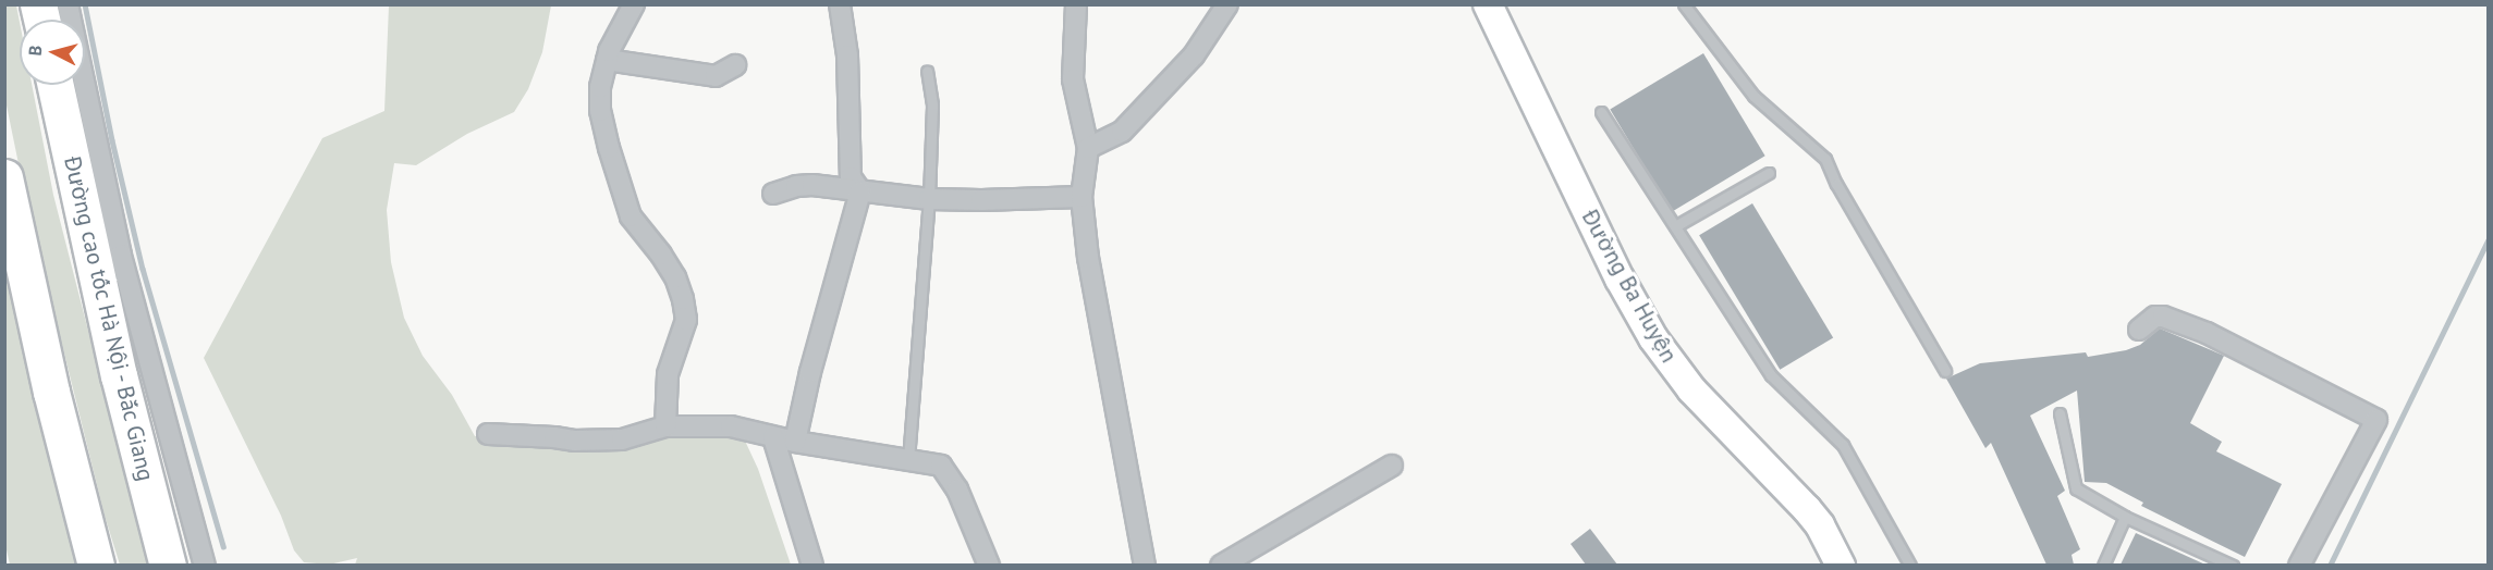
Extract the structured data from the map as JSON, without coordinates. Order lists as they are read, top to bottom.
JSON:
{
  "streets": {
    "highway": ["Đường cao tốc Hà Nội - Bắc Giang"],
    "street": ["Đường Ba Huyện"]
  },
  "north": "left"
}
